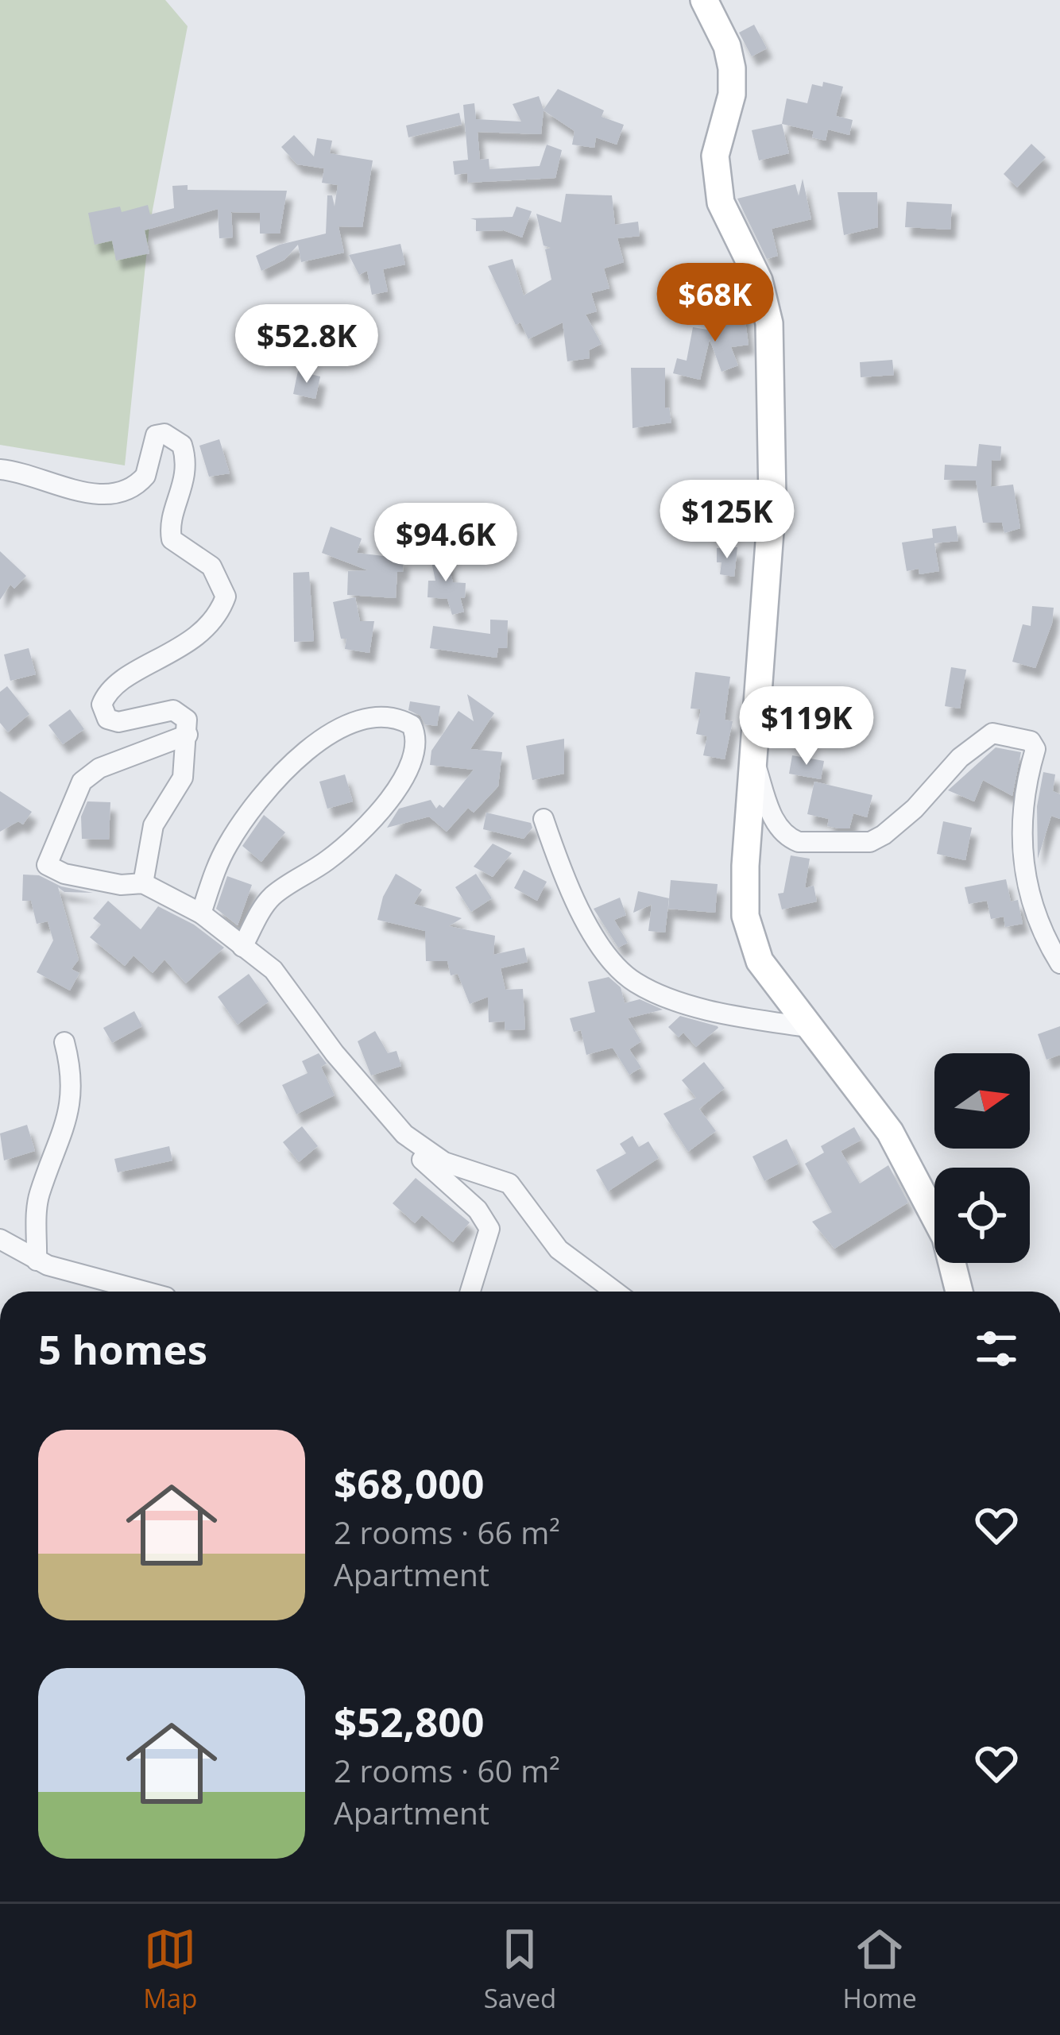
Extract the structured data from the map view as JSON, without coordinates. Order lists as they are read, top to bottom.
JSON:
{
  "north": "right",
  "page": {
    "price": [
      "$68K",
      "$52.8K",
      "$125K",
      "$94.6K",
      "$119K"
    ],
    "heading": "5 homes",
    "list": [
      {
        "name": "$68,000",
        "note": "2 rooms · 66 m² · Apartment"
      },
      {
        "name": "$52,800",
        "note": "2 rooms · 60 m² · Apartment"
      }
    ],
    "tabs": ["Map", "Saved", "Home"]
  }
}
